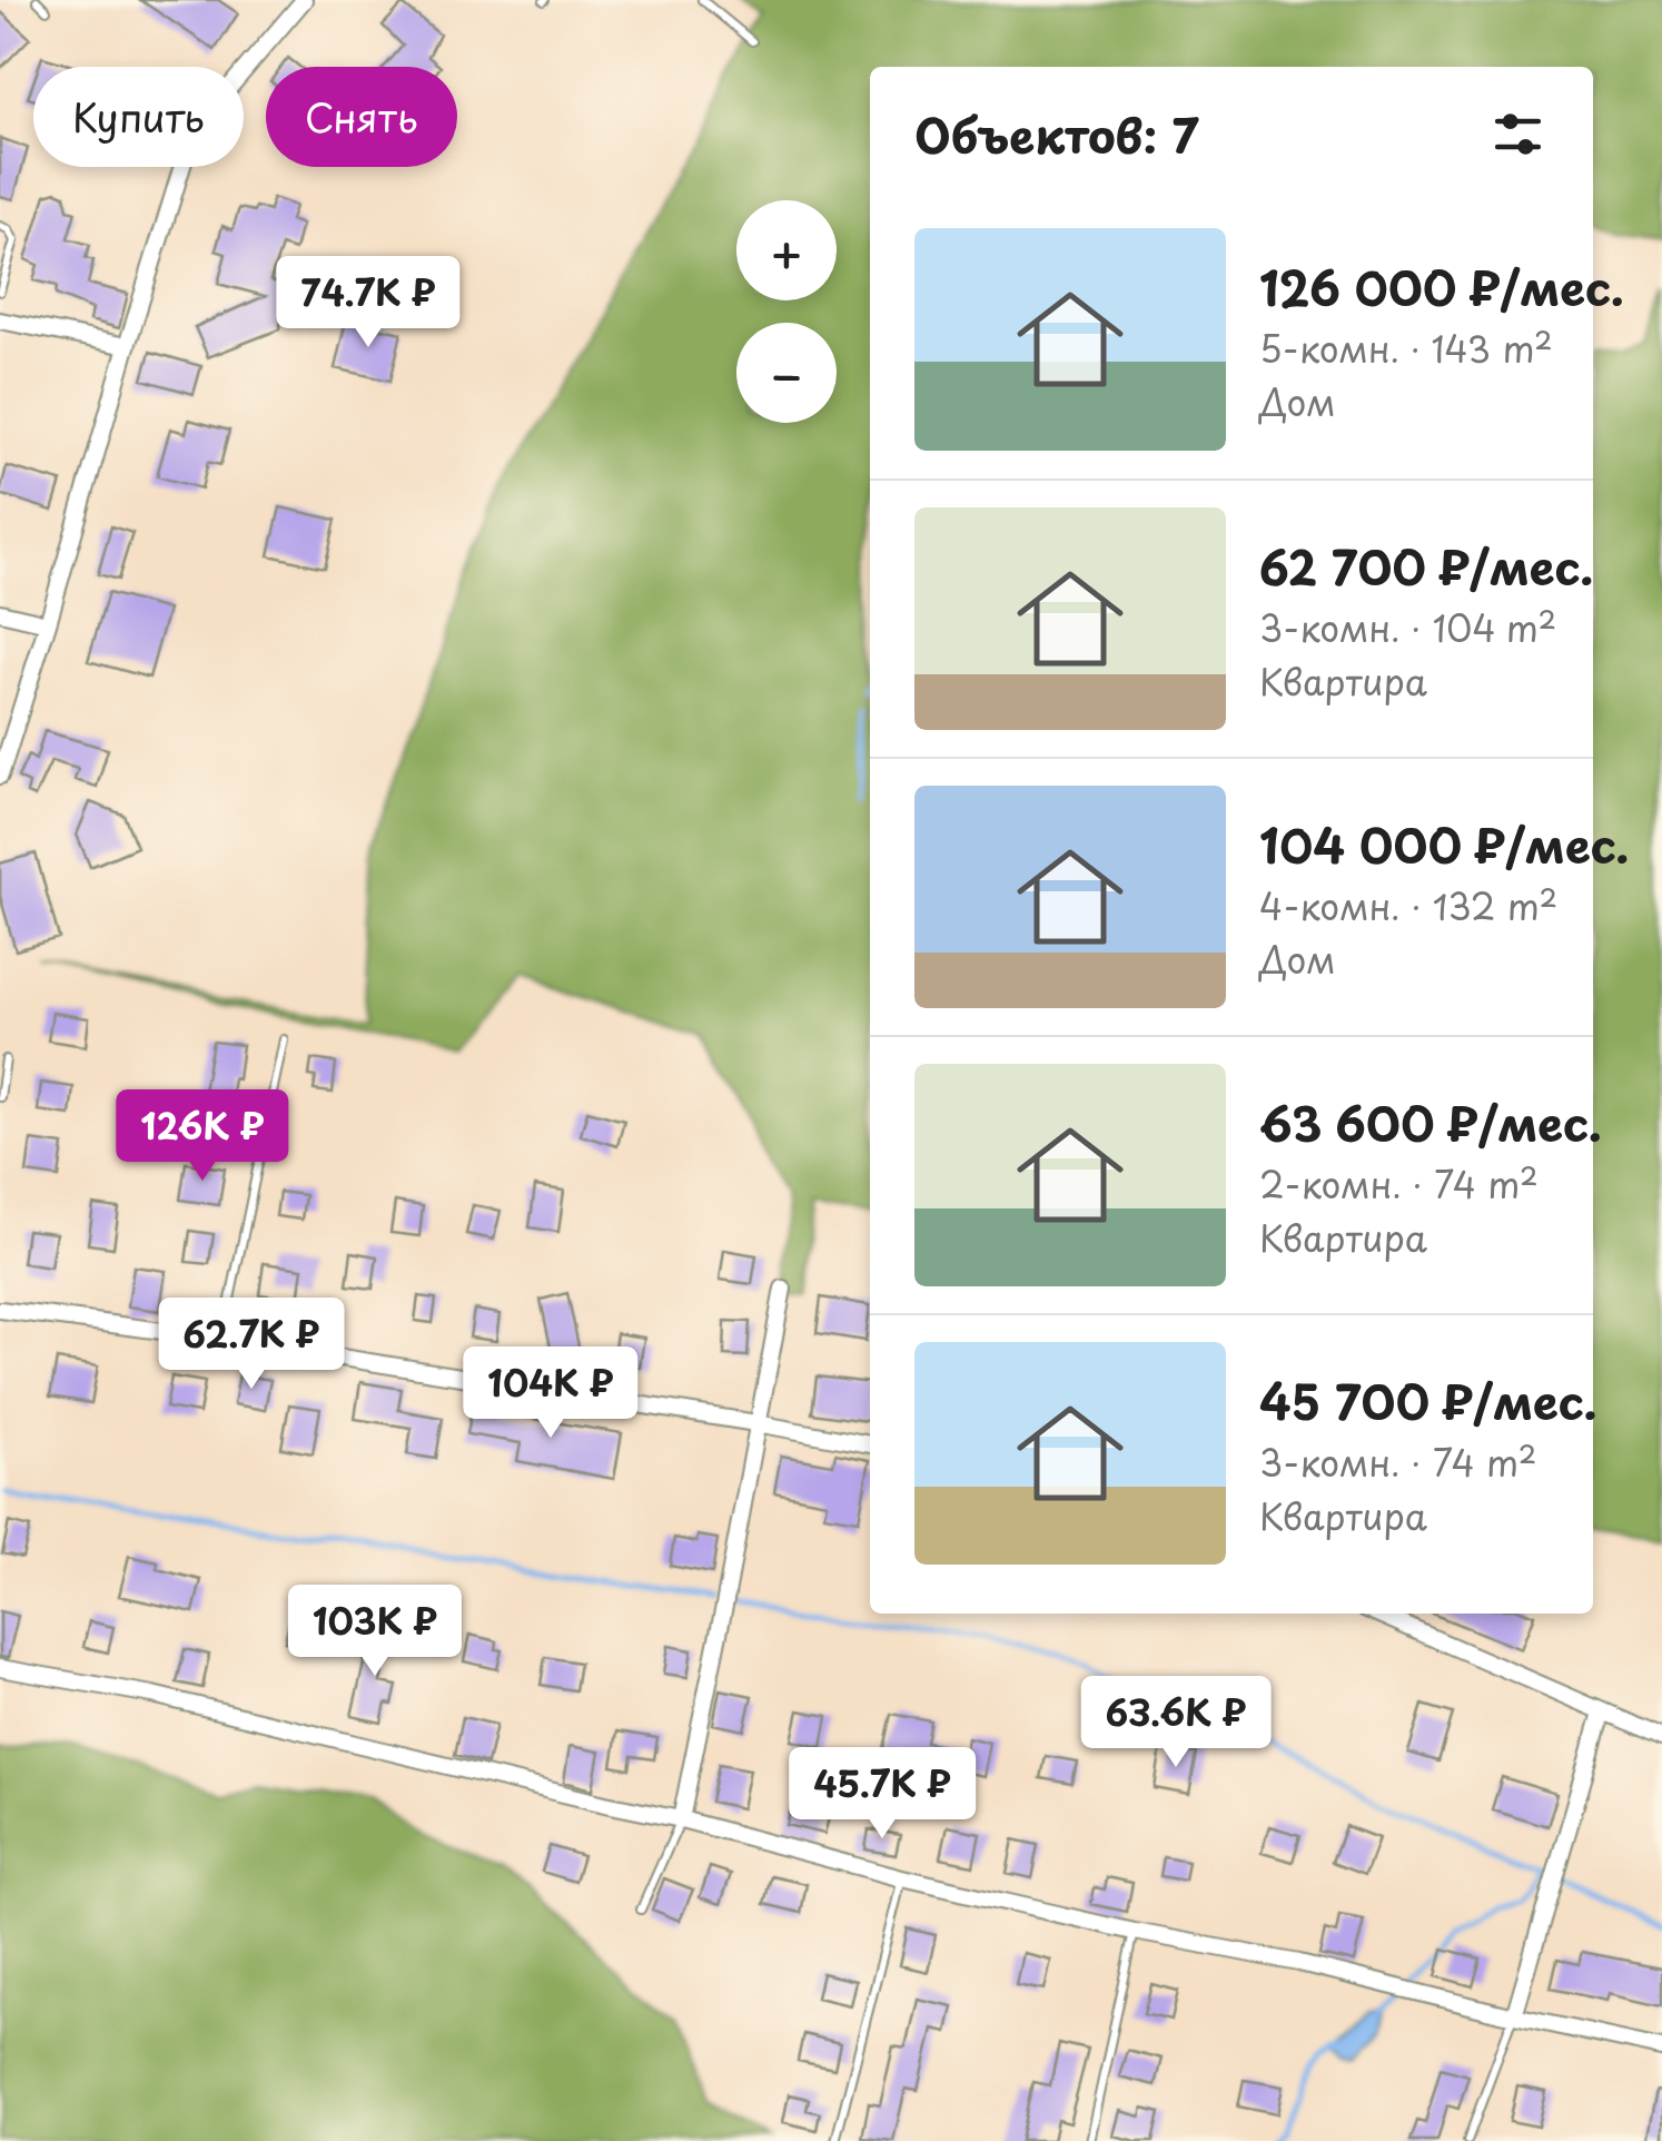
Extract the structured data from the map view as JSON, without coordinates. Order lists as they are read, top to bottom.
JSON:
{
  "page": {
    "chip": ["Купить", "Снять"],
    "heading": "Объектов: 7",
    "map_buttons": ["+", "−"],
    "list": [
      {
        "name": "126 000 ₽/мес.",
        "note": "5-комн. · 143 m² · Дом"
      },
      {
        "name": "62 700 ₽/мес.",
        "note": "3-комн. · 104 m² · Квартира"
      },
      {
        "name": "104 000 ₽/мес.",
        "note": "4-комн. · 132 m² · Дом"
      },
      {
        "name": "63 600 ₽/мес.",
        "note": "2-комн. · 74 m² · Квартира"
      },
      {
        "name": "45 700 ₽/мес.",
        "note": "3-комн. · 74 m² · Квартира"
      }
    ],
    "price": [
      "74.7K ₽",
      "126K ₽",
      "62.7K ₽",
      "104K ₽",
      "103K ₽",
      "63.6K ₽",
      "45.7K ₽"
    ]
  }
}
